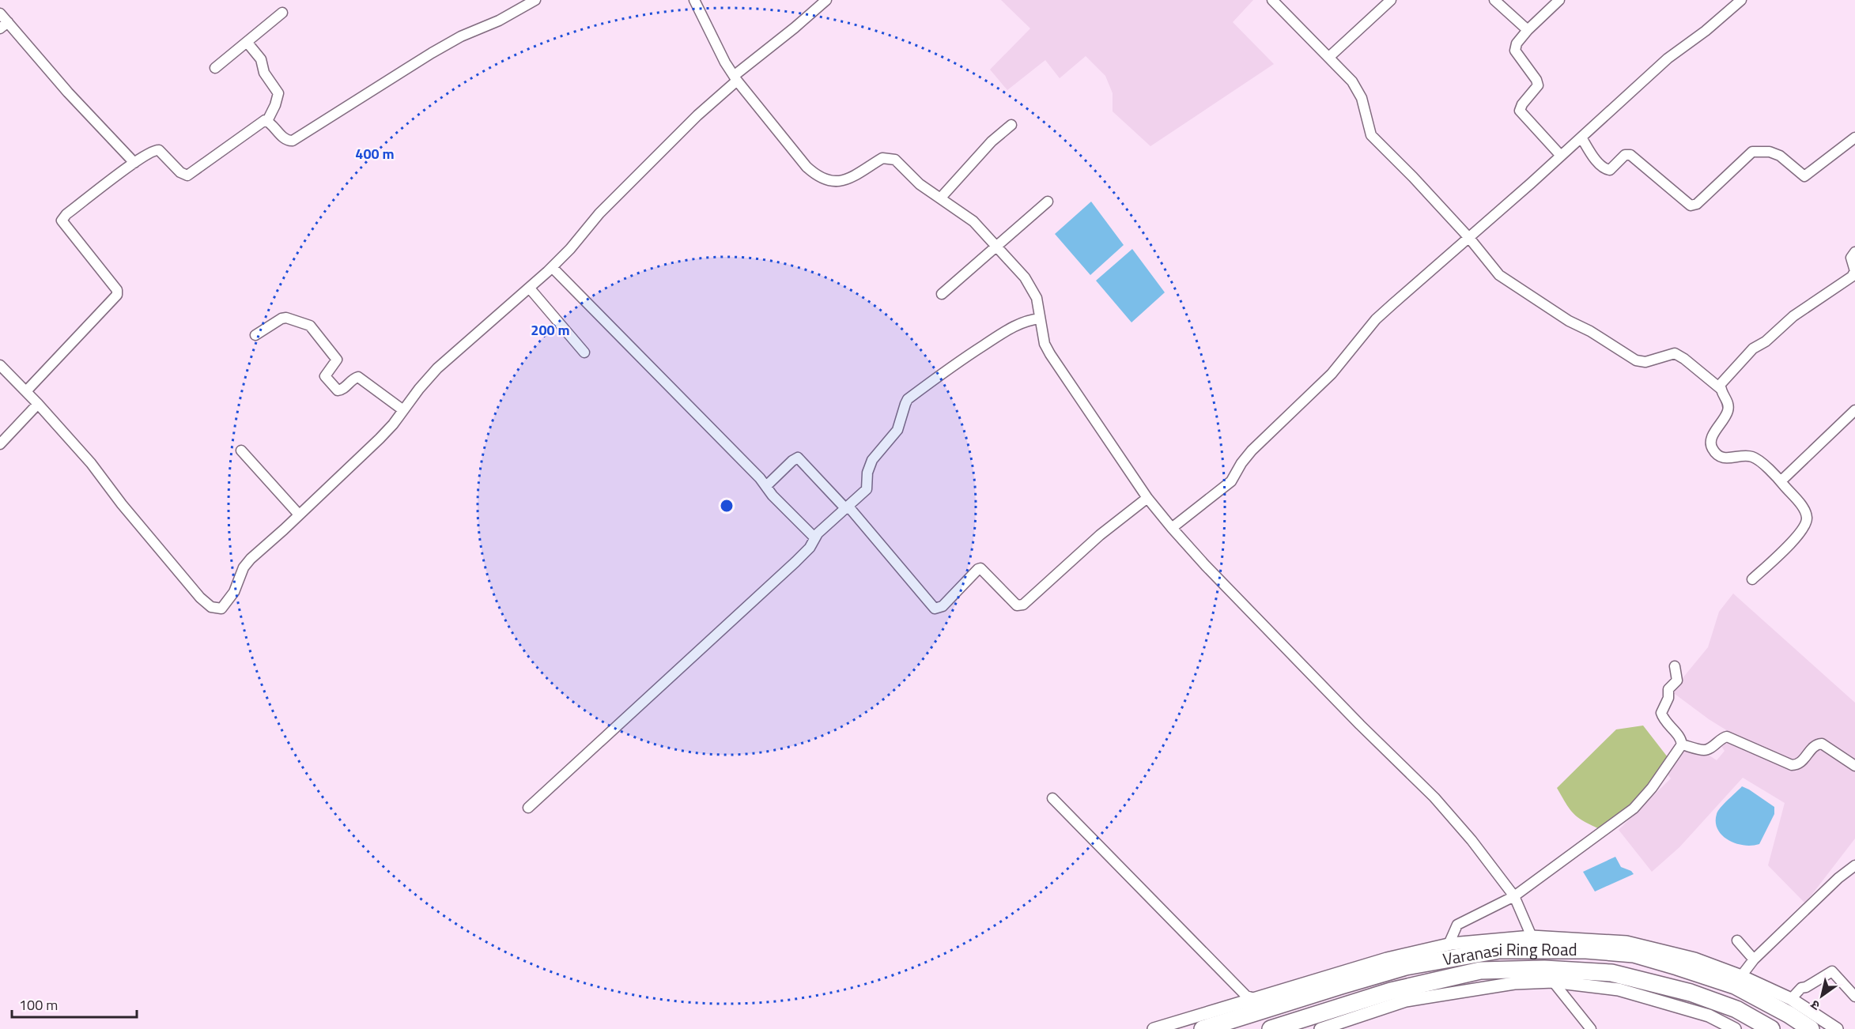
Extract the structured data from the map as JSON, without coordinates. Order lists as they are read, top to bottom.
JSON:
{
  "streets": {
    "highway": ["Varanasi Ring Road"]
  },
  "scale_bar": "100 m",
  "north": "bottom left",
  "rings": ["400 m", "200 m"]
}
